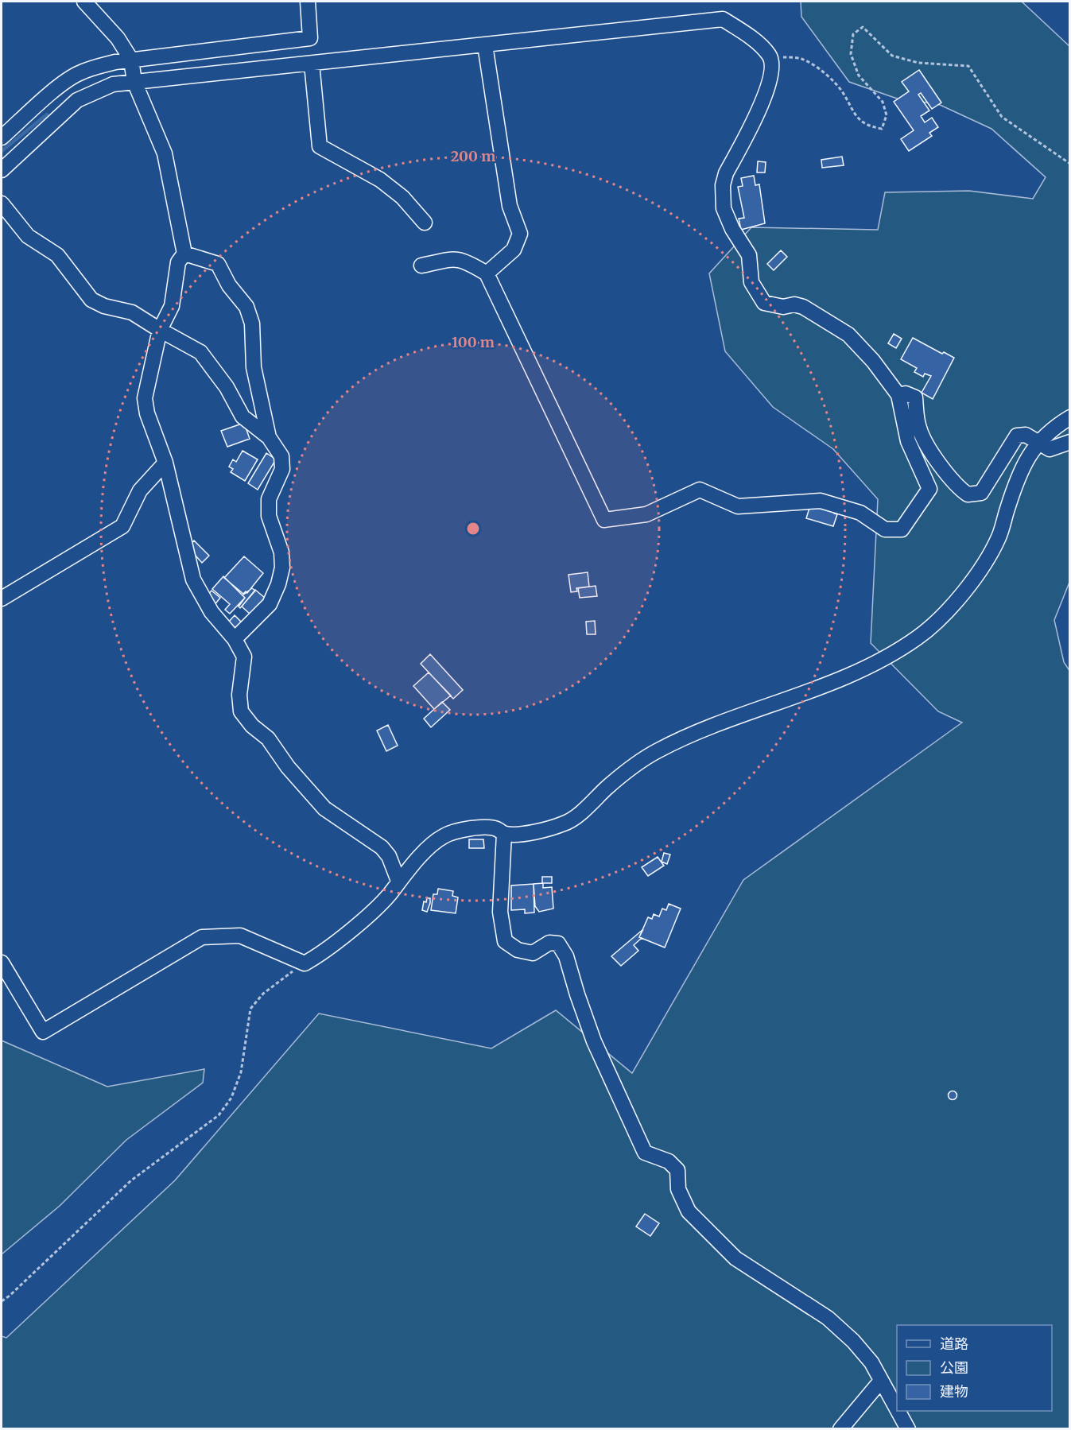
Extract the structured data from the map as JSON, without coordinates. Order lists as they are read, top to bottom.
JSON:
{
  "legend": ["道路", "公園", "建物"],
  "rings": ["200 m", "100 m"]
}
